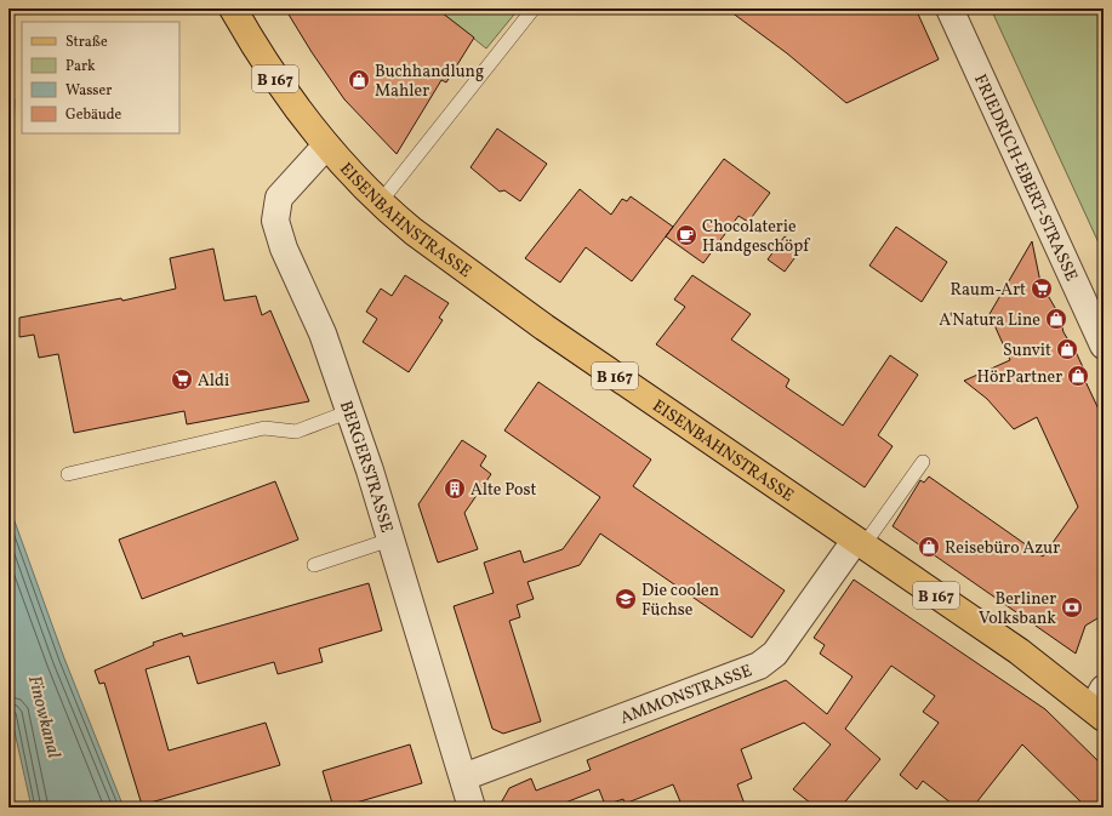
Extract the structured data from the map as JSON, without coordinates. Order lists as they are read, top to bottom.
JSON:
{
  "streets": {
    "main road": ["B 167", "EISENBAHNSTRASSE"],
    "street": ["FRIEDRICH-EBERT-STRASSE", "BERGERSTRASSE", "AMMONSTRASSE"]
  },
  "crossings": [
    ["EISENBAHNSTRASSE", "BERGERSTRASSE"],
    ["EISENBAHNSTRASSE", "AMMONSTRASSE"],
    ["BERGERSTRASSE", "AMMONSTRASSE"]
  ],
  "water": ["Finowkanal"],
  "places": {
    "shop": [
      "Buchhandlung Mahler",
      "A'Natura Line",
      "Sunvit",
      "HörPartner",
      "Reisebüro Azur"
    ],
    "cafe": ["Chocolaterie Handgeschöpf"],
    "supermarket": ["Raum-Art", "Aldi"],
    "building": ["Alte Post"],
    "school or university": ["Die coolen Füchse"],
    "bank": ["Berliner Volksbank"]
  },
  "legend": [
    "Straße",
    "Park",
    "Wasser",
    "Gebäude"
  ]
}
